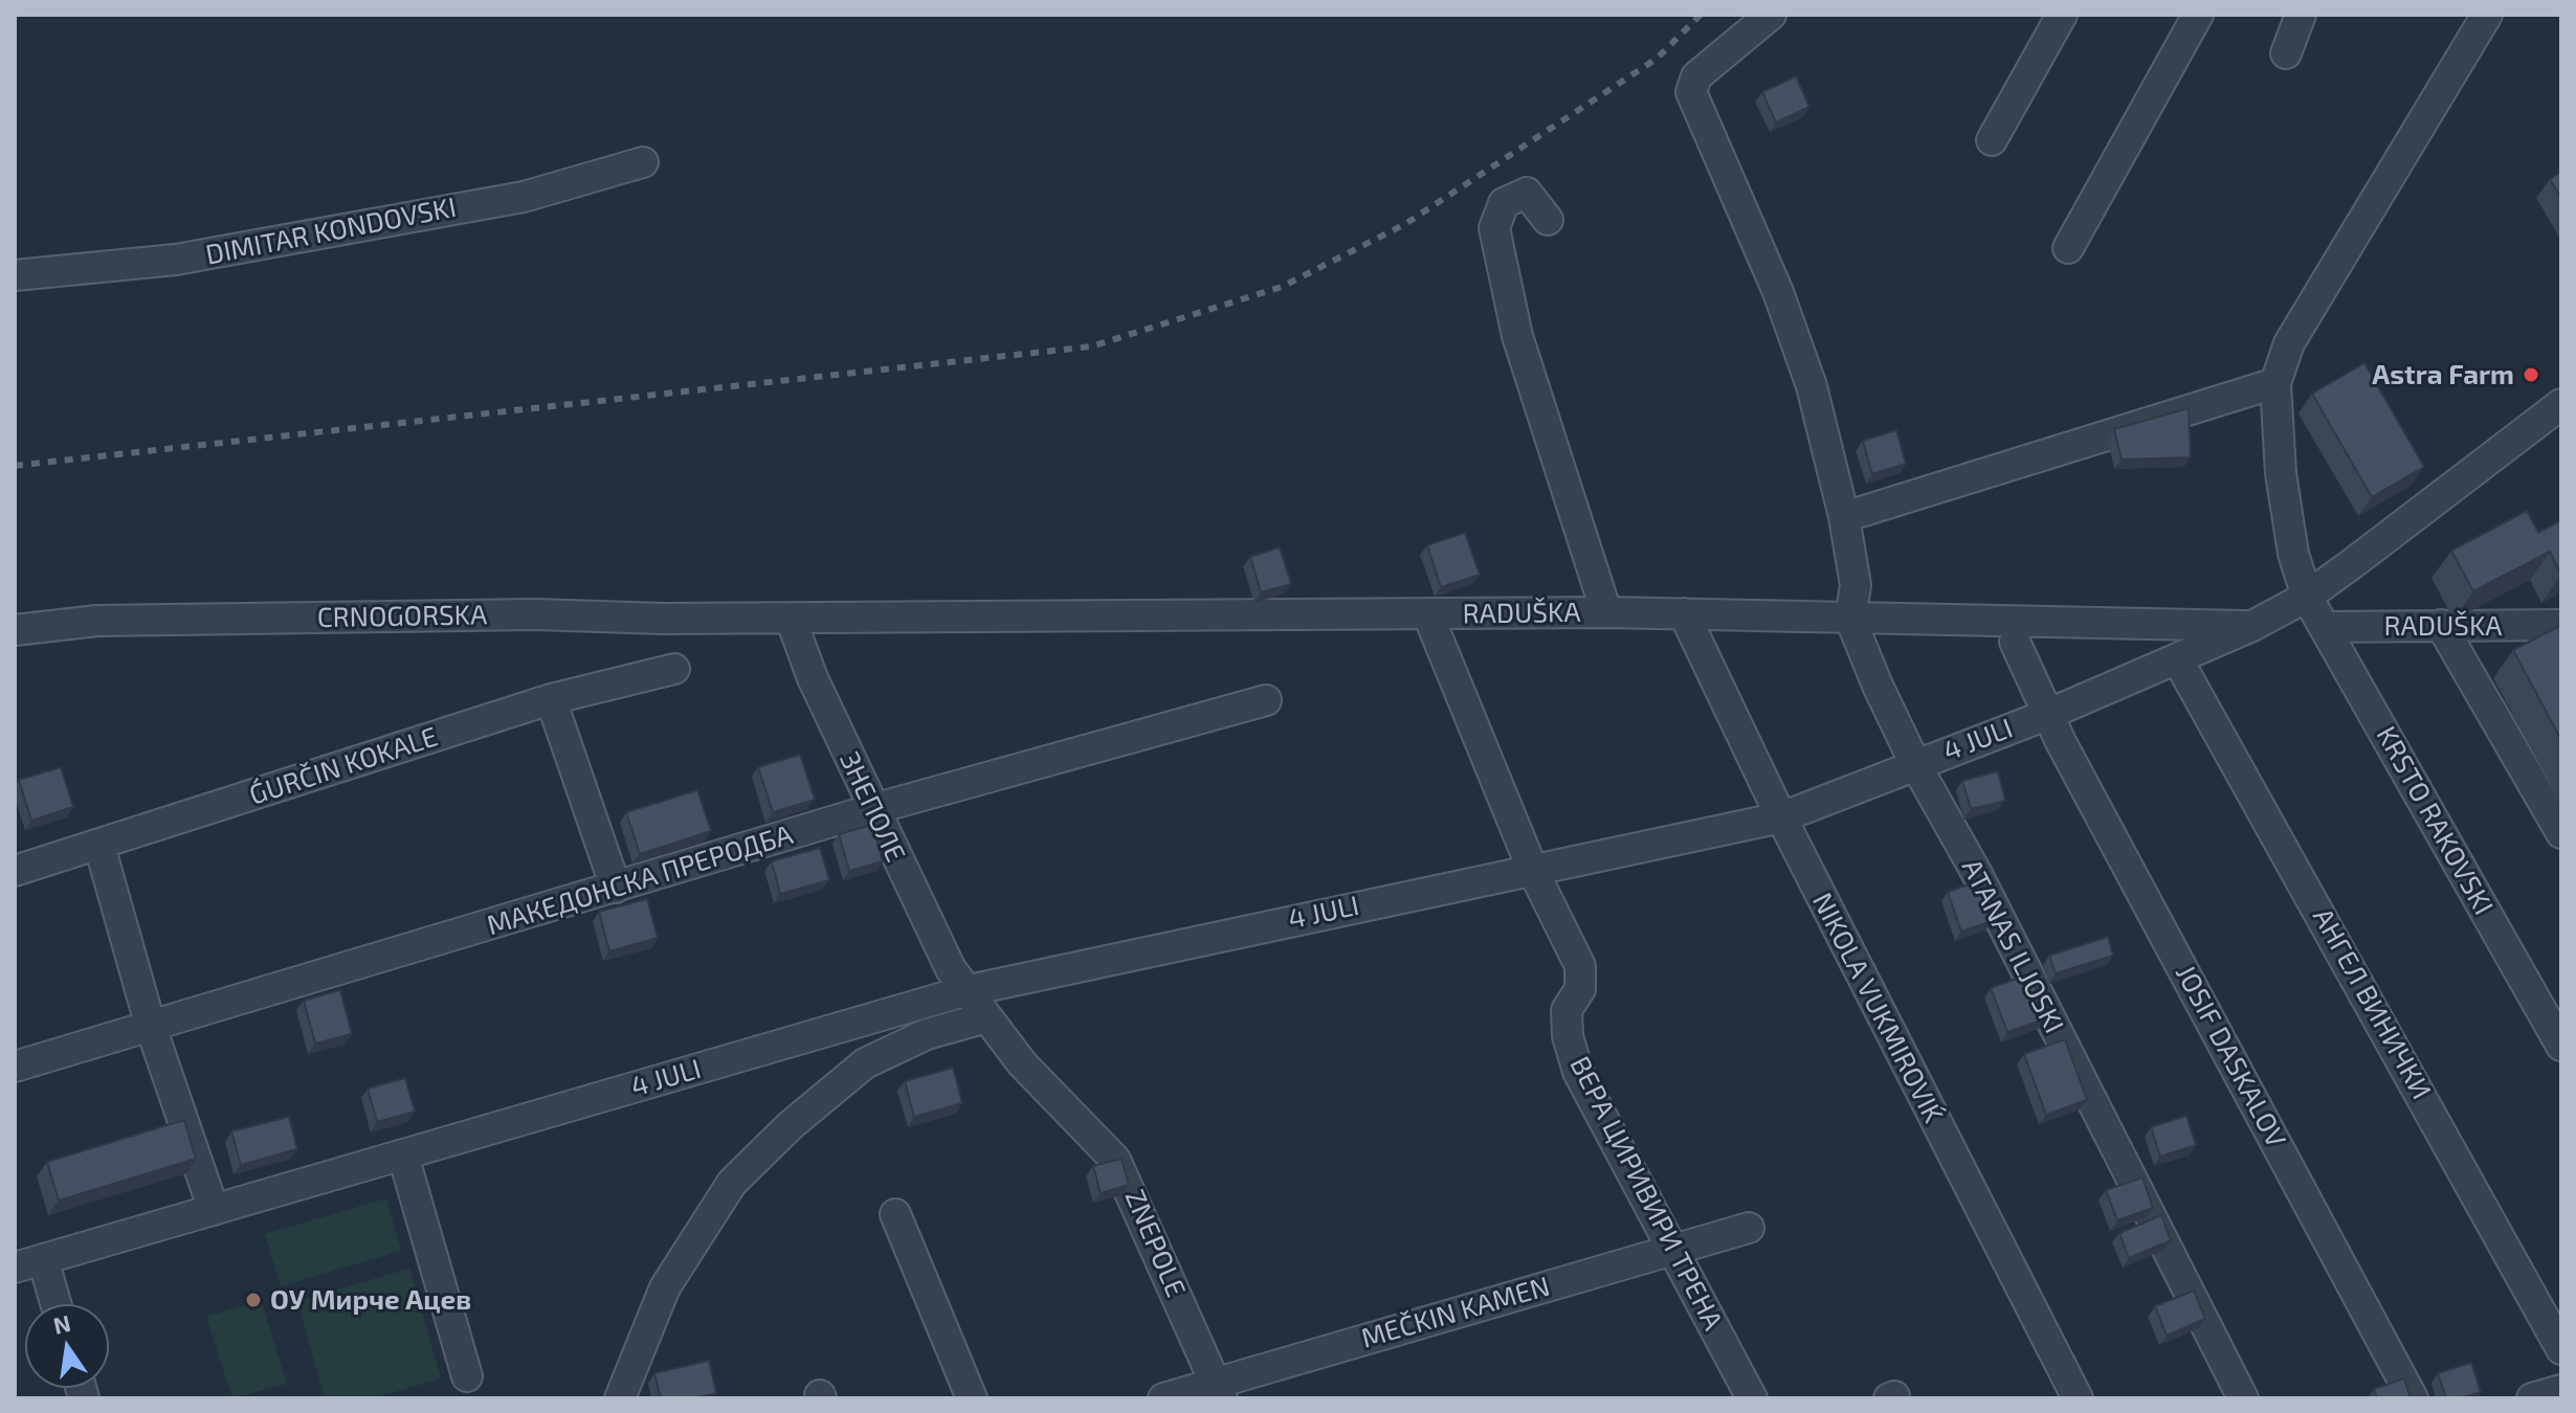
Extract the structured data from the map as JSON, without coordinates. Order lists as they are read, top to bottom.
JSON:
{
  "streets": {
    "street": [
      "DIMITAR KONDOVSKI",
      "RADUŠKA",
      "CRNOGORSKA",
      "4 JULI",
      "ǴURČIN KOKALE",
      "ЗНЕПОЛЕ",
      "KRSTO RAKOVSKI",
      "МАКЕДОНСКА ПРЕРОДБА",
      "ATANAS ILJOSKI",
      "АНГЕЛ ВИНИЧКИ",
      "NIKOLA VUKMIROVIḰ",
      "JOSIF DASKALOV",
      "ВЕРА ЦИРИВИРИ ТРЕНА",
      "ZNEPOLE",
      "MEČKIN KAMEN"
    ]
  },
  "crossings": [
    ["RADUŠKA", "CRNOGORSKA"],
    ["RADUŠKA", "4 JULI"],
    ["RADUŠKA", "ЗНЕПОЛЕ"],
    ["RADUŠKA", "KRSTO RAKOVSKI"],
    ["RADUŠKA", "ATANAS ILJOSKI"],
    ["RADUŠKA", "NIKOLA VUKMIROVIḰ"],
    ["RADUŠKA", "ВЕРА ЦИРИВИРИ ТРЕНА"],
    ["CRNOGORSKA", "ЗНЕПОЛЕ"],
    ["4 JULI", "ЗНЕПОЛЕ"],
    ["4 JULI", "KRSTO RAKOVSKI"],
    ["4 JULI", "ATANAS ILJOSKI"],
    ["4 JULI", "АНГЕЛ ВИНИЧКИ"],
    ["4 JULI", "NIKOLA VUKMIROVIḰ"],
    ["4 JULI", "JOSIF DASKALOV"],
    ["4 JULI", "ВЕРА ЦИРИВИРИ ТРЕНА"],
    ["4 JULI", "ZNEPOLE"],
    ["ЗНЕПОЛЕ", "МАКЕДОНСКА ПРЕРОДБА"],
    ["ЗНЕПОЛЕ", "ZNEPOLE"],
    ["ВЕРА ЦИРИВИРИ ТРЕНА", "MEČKIN KAMEN"],
    ["ZNEPOLE", "MEČKIN KAMEN"]
  ],
  "places": ["Astra Farm", "ОУ Мирче Ацев"],
  "north": "top"
}
